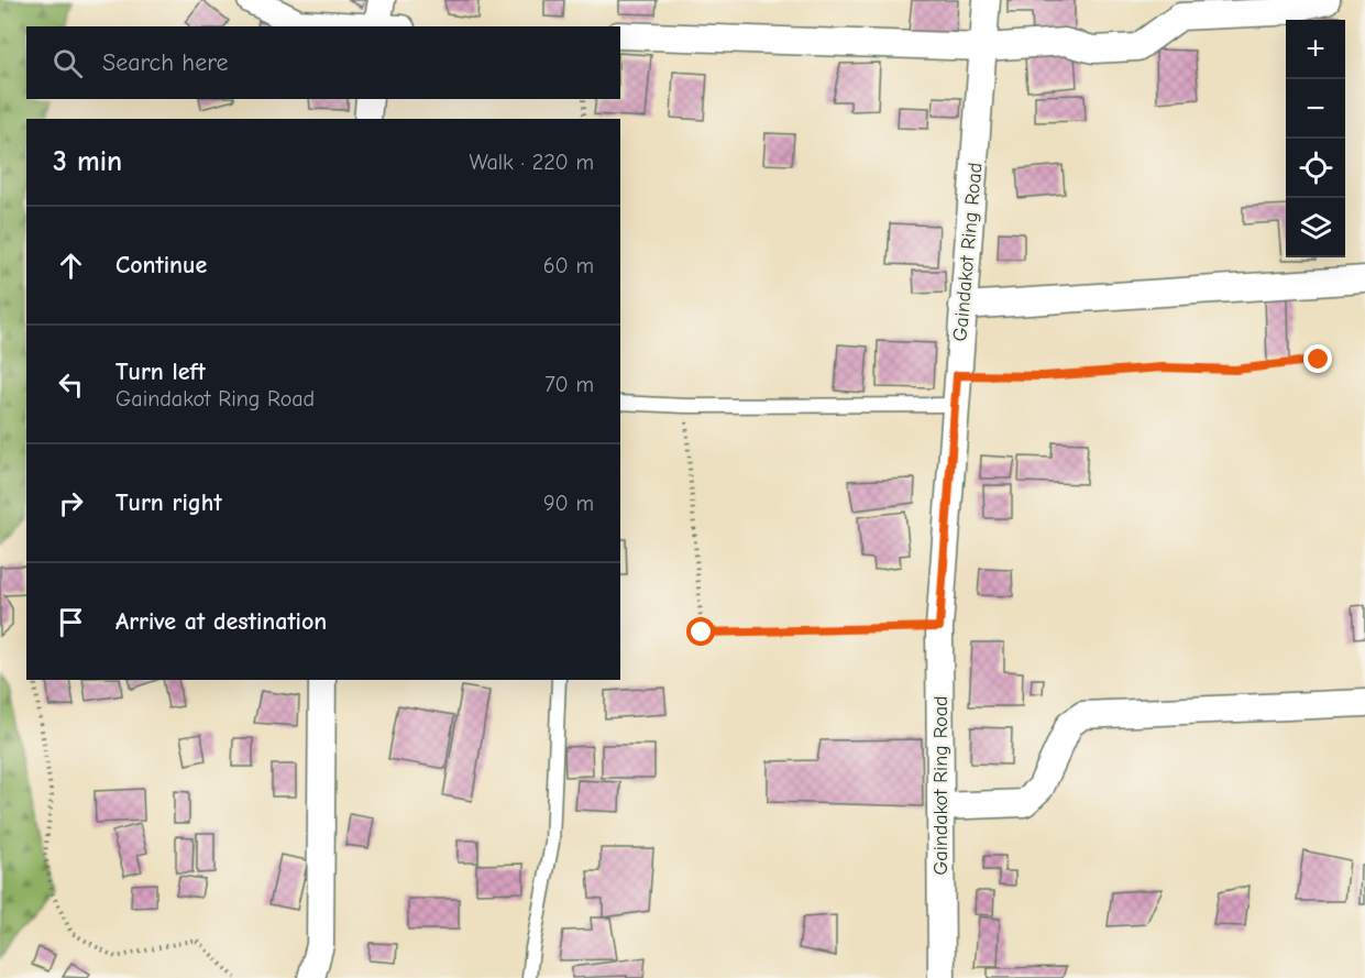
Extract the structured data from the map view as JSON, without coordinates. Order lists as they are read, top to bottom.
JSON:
{
  "streets": {
    "street": ["Gaindakot Ring Road"]
  },
  "page": {
    "map_buttons": ["+", "−"],
    "search": "Search here",
    "heading": ["3 min", "Walk · 220 m"],
    "list": [
      ["Continue", "60 m"],
      ["Turn left", "Gaindakot Ring Road", "70 m"],
      ["Turn right", "90 m"],
      "Arrive at destination"
    ]
  }
}
